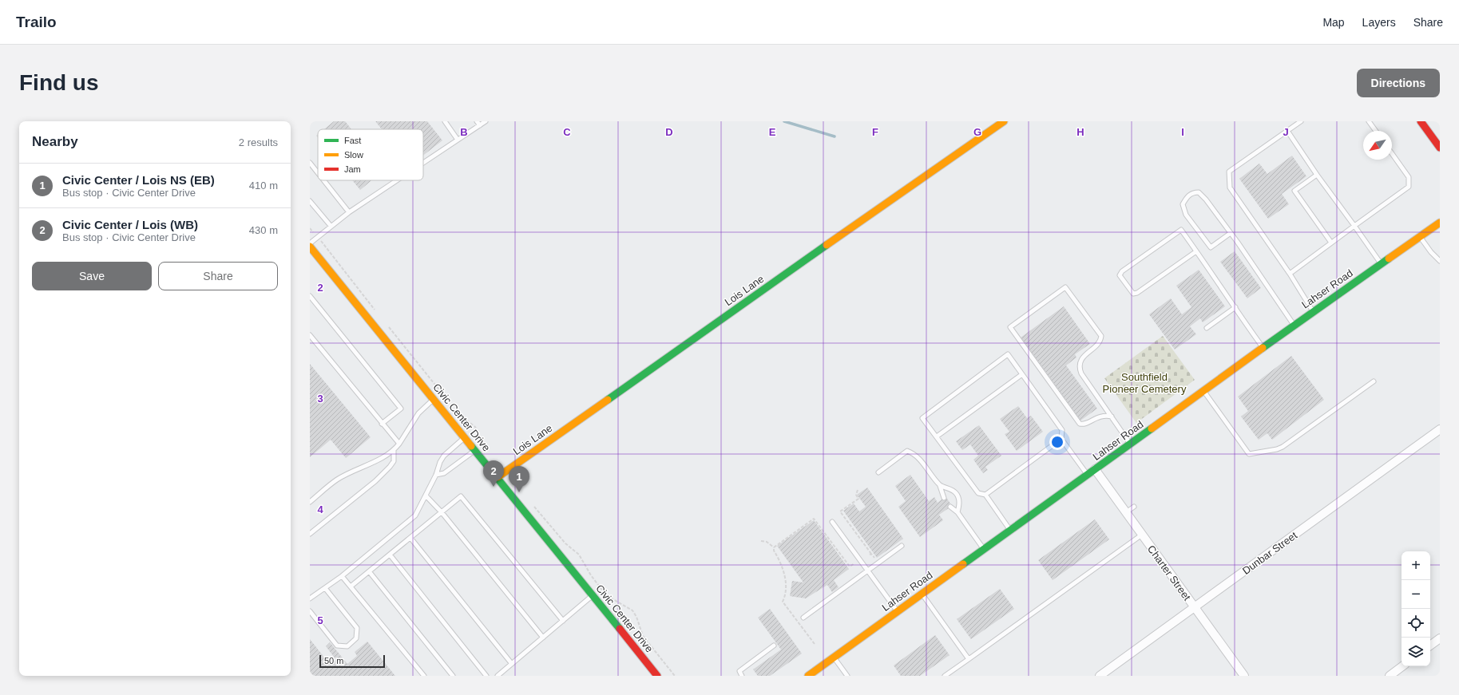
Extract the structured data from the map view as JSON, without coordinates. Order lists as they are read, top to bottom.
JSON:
{
  "streets": {
    "street": [
      "Lahser Road",
      "Lois Lane",
      "Civic Center Drive",
      "Dunbar Street",
      "Charter Street"
    ]
  },
  "crossings": [
    ["Lahser Road", "Charter Street"],
    ["Lois Lane", "Civic Center Drive"],
    ["Dunbar Street", "Charter Street"]
  ],
  "parks": ["Southfield Pioneer Cemetery"],
  "legend": ["Fast", "Slow", "Jam"],
  "scale_bar": "50 m",
  "north": "bottom left",
  "page": {
    "header": "Trailo",
    "nav": ["Map", "Layers", "Share"],
    "buttons": [
      "Directions",
      ["Save", "Share"]
    ],
    "title": "Find us",
    "heading": ["Nearby", "2 results"],
    "list": [
      {
        "mark": "1",
        "name": "Civic Center / Lois NS (EB)",
        "note": "Bus stop · Civic Center Drive",
        "value": "410 m"
      },
      {
        "mark": "2",
        "name": "Civic Center / Lois (WB)",
        "note": "Bus stop · Civic Center Drive",
        "value": "430 m"
      }
    ],
    "pins": ["2", "1"],
    "map_buttons": ["+", "−"],
    "scale": "50 m"
  },
  "grid": {
    "columns": [
      "B",
      "C",
      "D",
      "E",
      "F",
      "G",
      "H",
      "I",
      "J"
    ],
    "rows": [
      "2",
      "3",
      "4",
      "5"
    ]
  }
}
